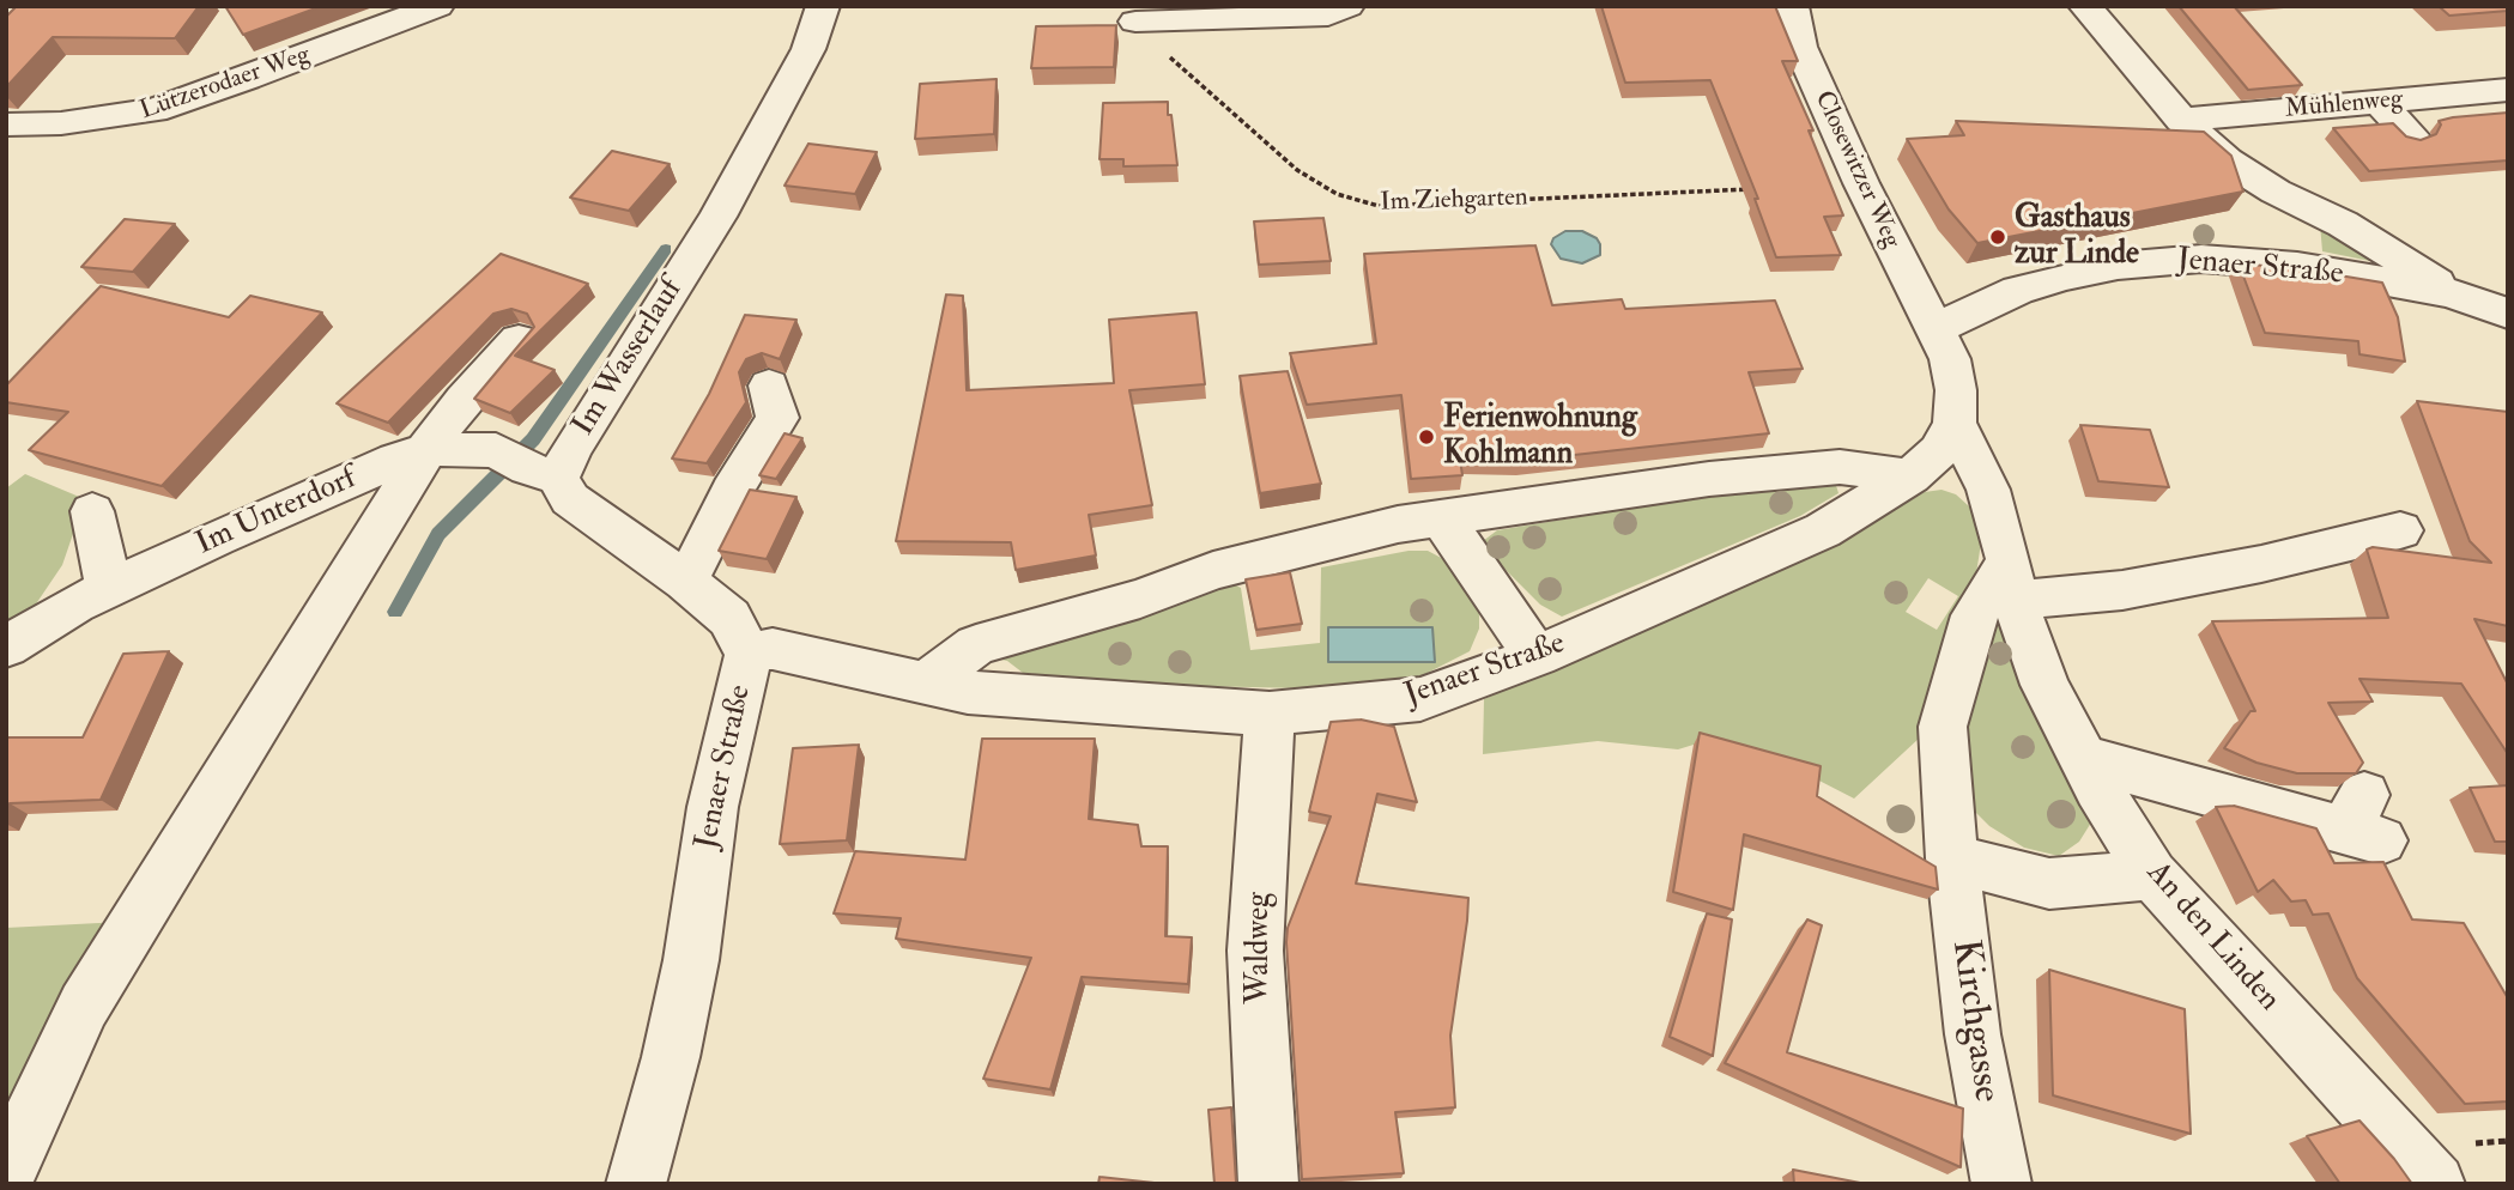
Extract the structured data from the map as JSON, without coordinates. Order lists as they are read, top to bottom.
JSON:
{
  "streets": {
    "street": [
      "Lützerodaer Weg",
      "Mühlenweg",
      "Closewitzer Weg",
      "Jenaer Straße",
      "Im Wasserlauf",
      "Im Unterdorf",
      "An den Linden",
      "Waldweg",
      "Kirchgasse"
    ],
    "path": ["Im Ziehgarten"]
  },
  "crossings": [
    ["Closewitzer Weg", "Jenaer Straße"],
    ["Jenaer Straße", "Waldweg"],
    ["Im Wasserlauf", "Im Unterdorf"],
    ["An den Linden", "Kirchgasse"]
  ],
  "places": ["Gasthaus zur Linde", "Ferienwohnung Kohlmann"]
}
